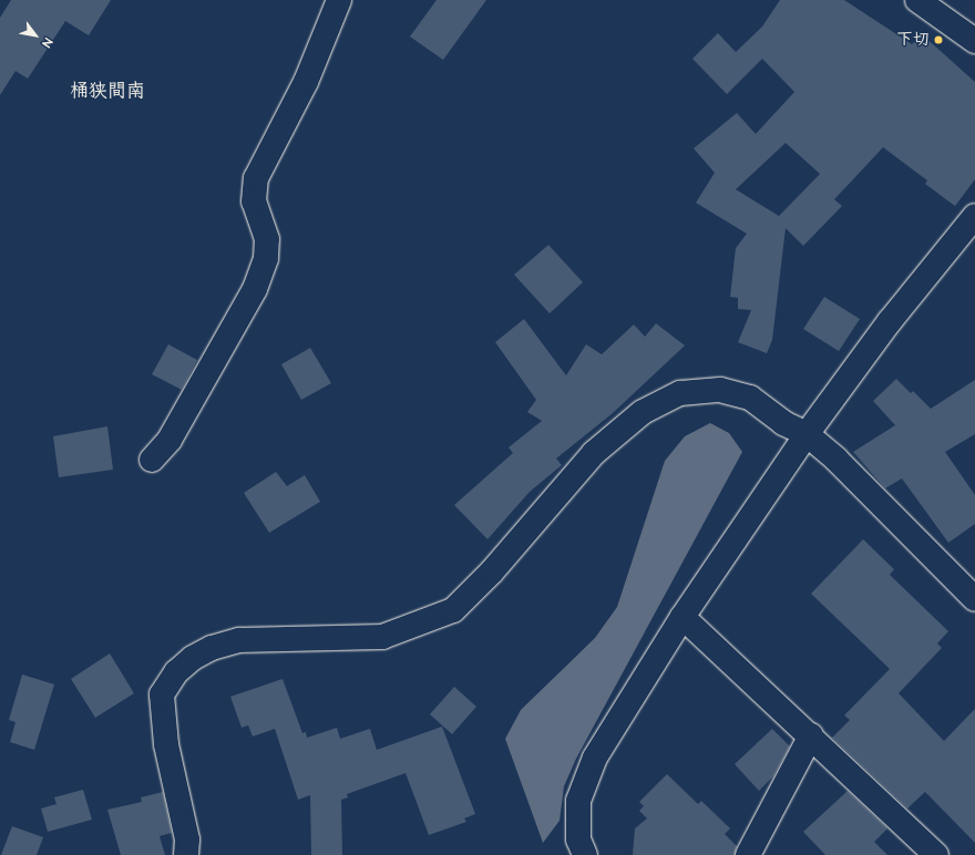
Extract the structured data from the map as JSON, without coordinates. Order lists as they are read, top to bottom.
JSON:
{
  "districts": ["桶狭間南"],
  "places": ["下切"],
  "north": "bottom right"
}
